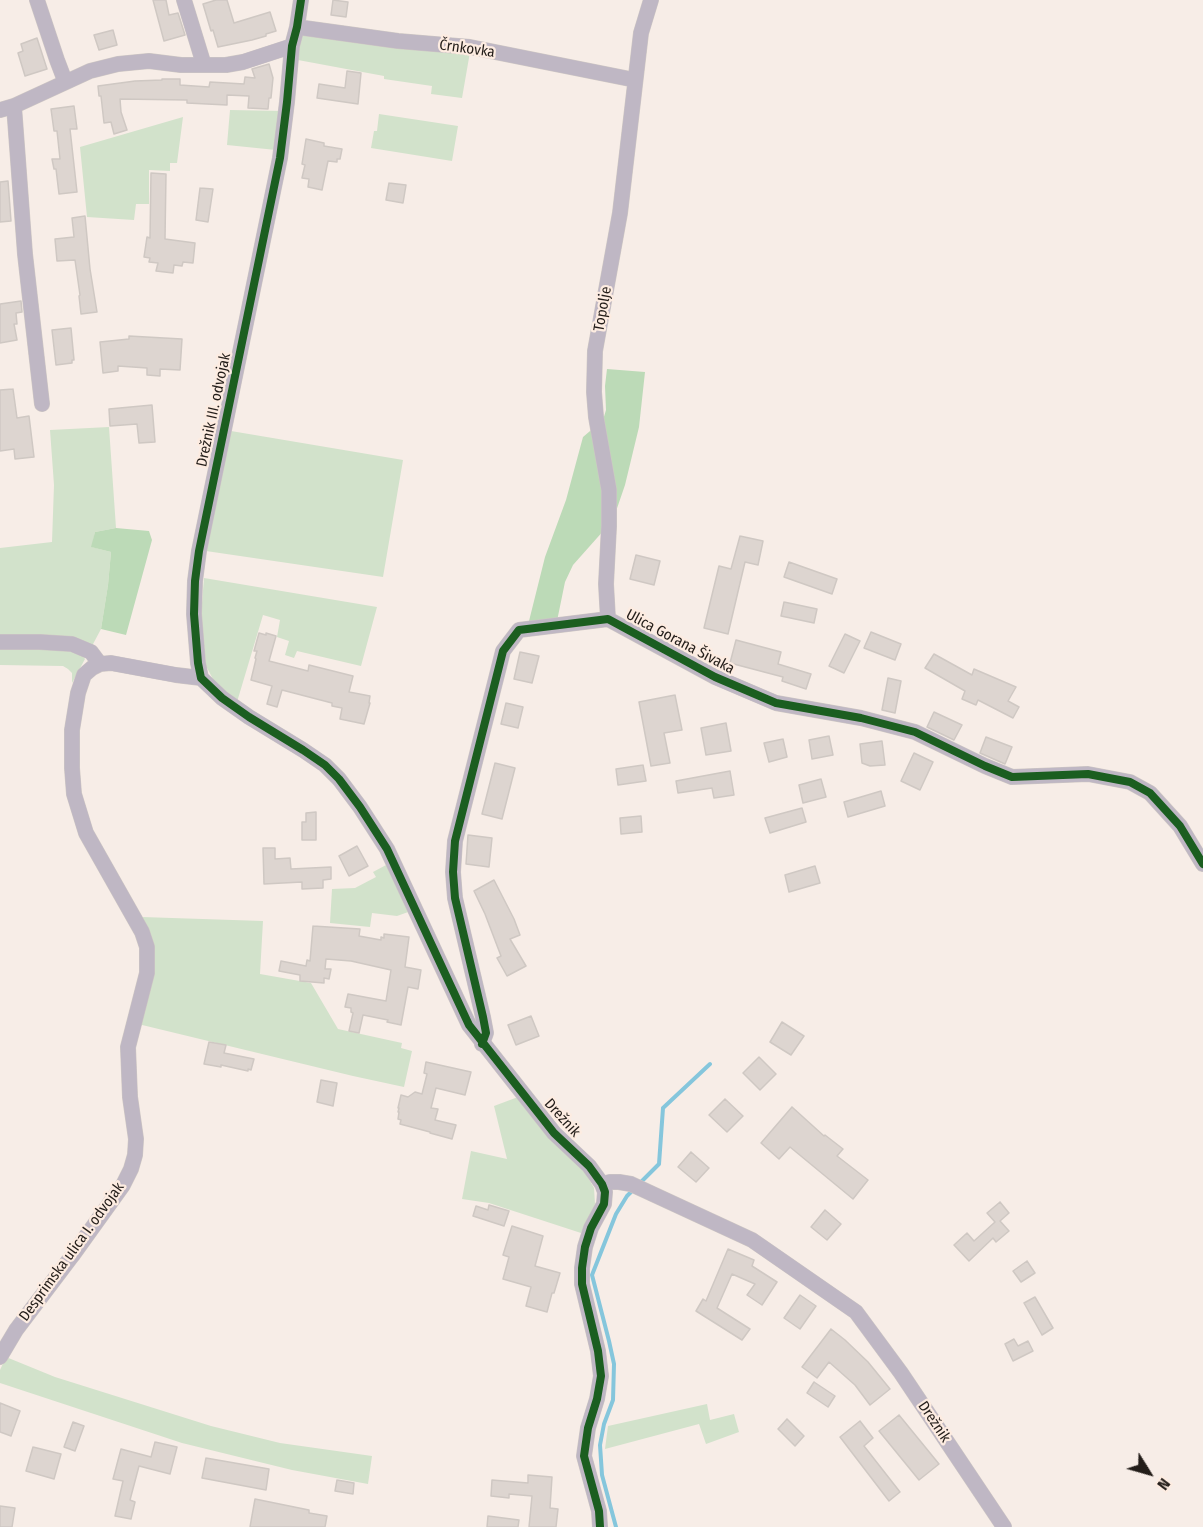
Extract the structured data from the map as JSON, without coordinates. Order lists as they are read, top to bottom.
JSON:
{
  "streets": {
    "street": [
      "Črnkovka",
      "Topolje",
      "Drežnik III. odvojak",
      "Ulica Gorana Šivaka",
      "Drežnik",
      "Desprimska ulica I. odvojak"
    ]
  },
  "crossings": [
    ["Črnkovka", "Topolje"],
    ["Črnkovka", "Drežnik III. odvojak"],
    ["Topolje", "Ulica Gorana Šivaka"],
    ["Drežnik III. odvojak", "Drežnik"],
    ["Ulica Gorana Šivaka", "Drežnik"]
  ],
  "north": "bottom right"
}
